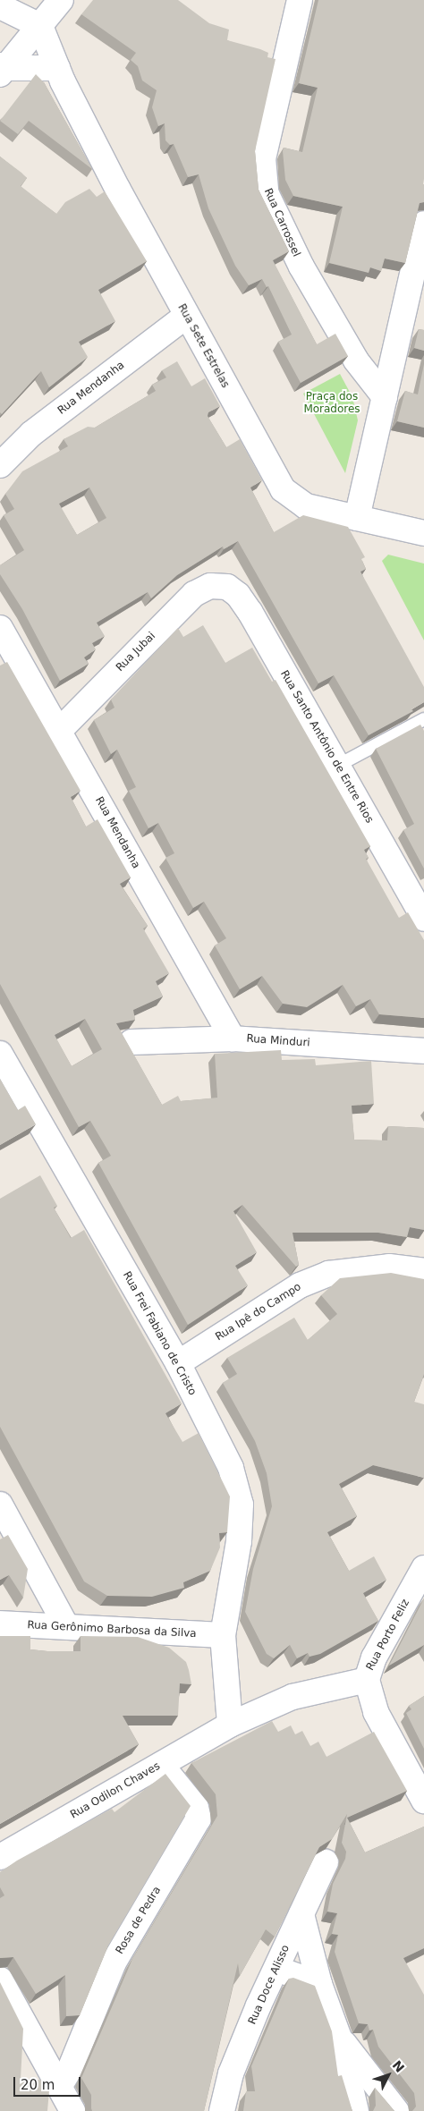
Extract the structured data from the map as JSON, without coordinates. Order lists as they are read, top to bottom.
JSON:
{
  "streets": {
    "street": [
      "Rua Carrossel",
      "Rua Sete Estrelas",
      "Rua Mendanha",
      "Rua Jubai",
      "Rua Santo Antônio de Entre Rios",
      "Rua Minduri",
      "Rua Ipê do Campo",
      "Rua Frei Fabiano de Cristo",
      "Rua Gerônimo Barbosa da Silva",
      "Rua Porto Feliz",
      "Rua Odilon Chaves",
      "Rosa de Pedra",
      "Rua Doce Alisso"
    ]
  },
  "crossings": [
    ["Rua Sete Estrelas", "Rua Mendanha"],
    ["Rua Mendanha", "Rua Jubai"],
    ["Rua Mendanha", "Rua Minduri"],
    ["Rua Jubai", "Rua Santo Antônio de Entre Rios"],
    ["Rua Ipê do Campo", "Rua Frei Fabiano de Cristo"],
    ["Rua Frei Fabiano de Cristo", "Rua Gerônimo Barbosa da Silva"],
    ["Rua Frei Fabiano de Cristo", "Rua Odilon Chaves"],
    ["Rua Porto Feliz", "Rua Odilon Chaves"],
    ["Rua Odilon Chaves", "Rosa de Pedra"]
  ],
  "parks": ["Praça dos Moradores"],
  "scale_bar": "20 m",
  "north": "top right"
}
